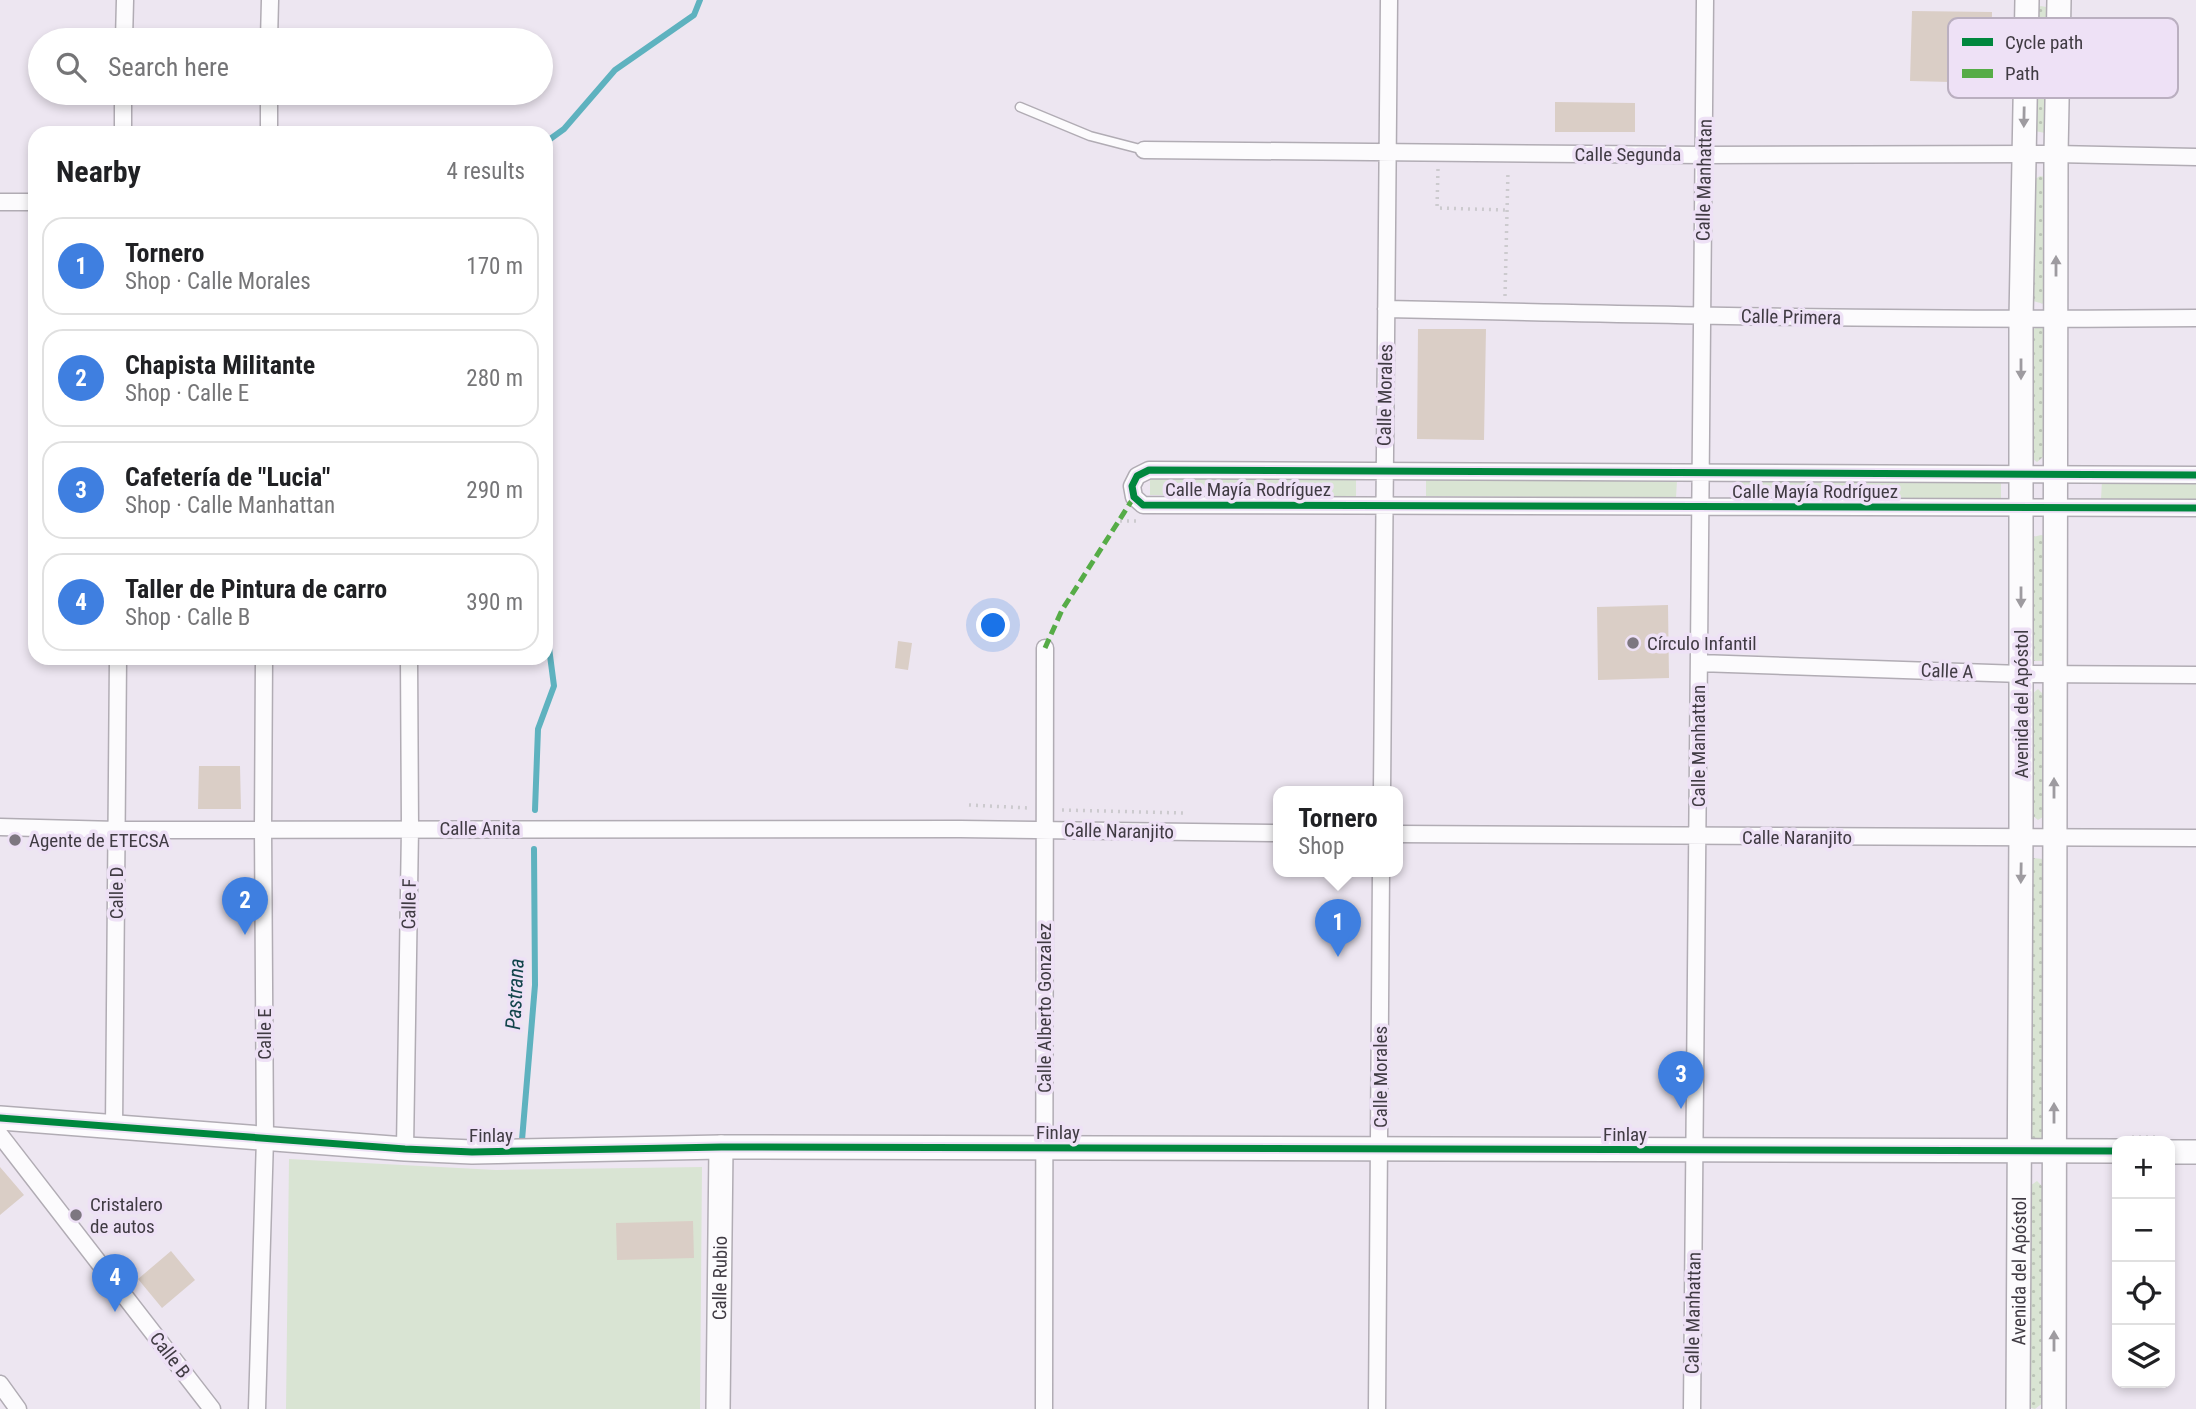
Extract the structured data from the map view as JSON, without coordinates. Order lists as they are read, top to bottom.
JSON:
{
  "streets": {
    "street": [
      "Calle Segunda",
      "Calle Manhattan",
      "Calle Primera",
      "Calle Morales",
      "Calle Mayía Rodríguez",
      "Calle A",
      "Avenida del Apóstol",
      "Calle Anita",
      "Calle Naranjito",
      "Calle D",
      "Calle F",
      "Calle Alberto Gonzalez",
      "Calle E",
      "Finlay",
      "Calle Rubio",
      "Calle B"
    ]
  },
  "crossings": [
    ["Calle Segunda", "Calle Manhattan"],
    ["Calle Segunda", "Calle Morales"],
    ["Calle Segunda", "Avenida del Apóstol"],
    ["Calle Manhattan", "Calle Primera"],
    ["Calle Manhattan", "Calle Mayía Rodríguez"],
    ["Calle Manhattan", "Calle A"],
    ["Calle Manhattan", "Calle Naranjito"],
    ["Calle Manhattan", "Finlay"],
    ["Calle Primera", "Calle Morales"],
    ["Calle Primera", "Avenida del Apóstol"],
    ["Calle Morales", "Calle Mayía Rodríguez"],
    ["Calle Morales", "Finlay"],
    ["Calle Mayía Rodríguez", "Avenida del Apóstol"],
    ["Calle A", "Avenida del Apóstol"],
    ["Avenida del Apóstol", "Calle Naranjito"],
    ["Avenida del Apóstol", "Finlay"],
    ["Calle Anita", "Calle Naranjito"],
    ["Calle Anita", "Calle D"],
    ["Calle Anita", "Calle F"],
    ["Calle Anita", "Calle E"],
    ["Calle Naranjito", "Calle Alberto Gonzalez"],
    ["Calle D", "Finlay"],
    ["Calle F", "Finlay"],
    ["Calle Alberto Gonzalez", "Finlay"],
    ["Calle E", "Finlay"],
    ["Finlay", "Calle Rubio"]
  ],
  "water": ["Pastrana"],
  "places": ["Círculo Infantil", "Agente de ETECSA", "Cristalero de autos"],
  "legend": ["Cycle path", "Path"],
  "page": {
    "search": "Search here",
    "heading": ["Nearby", "4 results"],
    "list": [
      {
        "mark": "1",
        "name": "Tornero",
        "note": "Shop · Calle Morales",
        "value": "170 m"
      },
      {
        "mark": "2",
        "name": "Chapista Militante",
        "note": "Shop · Calle E",
        "value": "280 m"
      },
      {
        "mark": "3",
        "name": "Cafetería de \"Lucia\"",
        "note": "Shop · Calle Manhattan",
        "value": "290 m"
      },
      {
        "mark": "4",
        "name": "Taller de Pintura de carro",
        "note": "Shop · Calle B",
        "value": "390 m"
      }
    ],
    "popup": ["Tornero", "Shop"],
    "pins": [
      "2",
      "1",
      "3",
      "4"
    ],
    "map_buttons": ["+", "−"]
  }
}
